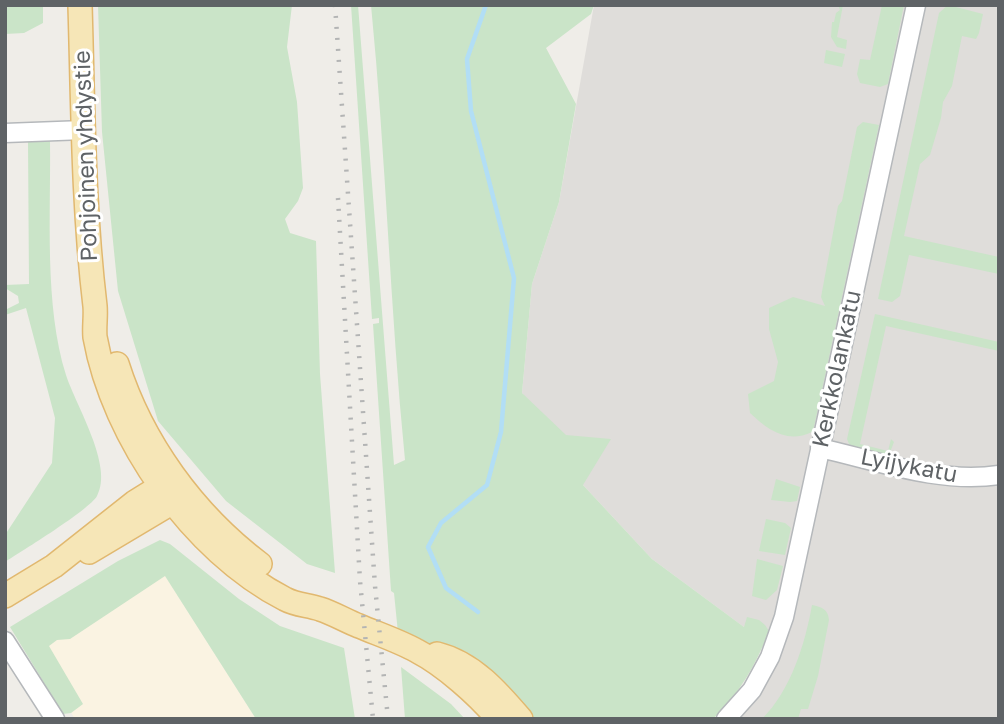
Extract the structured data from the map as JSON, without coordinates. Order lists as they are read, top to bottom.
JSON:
{
  "streets": {
    "main road": ["Pohjoinen yhdystie"],
    "street": ["Kerkkolankatu", "Lyijykatu"]
  },
  "crossings": [
    ["Kerkkolankatu", "Lyijykatu"]
  ]
}
